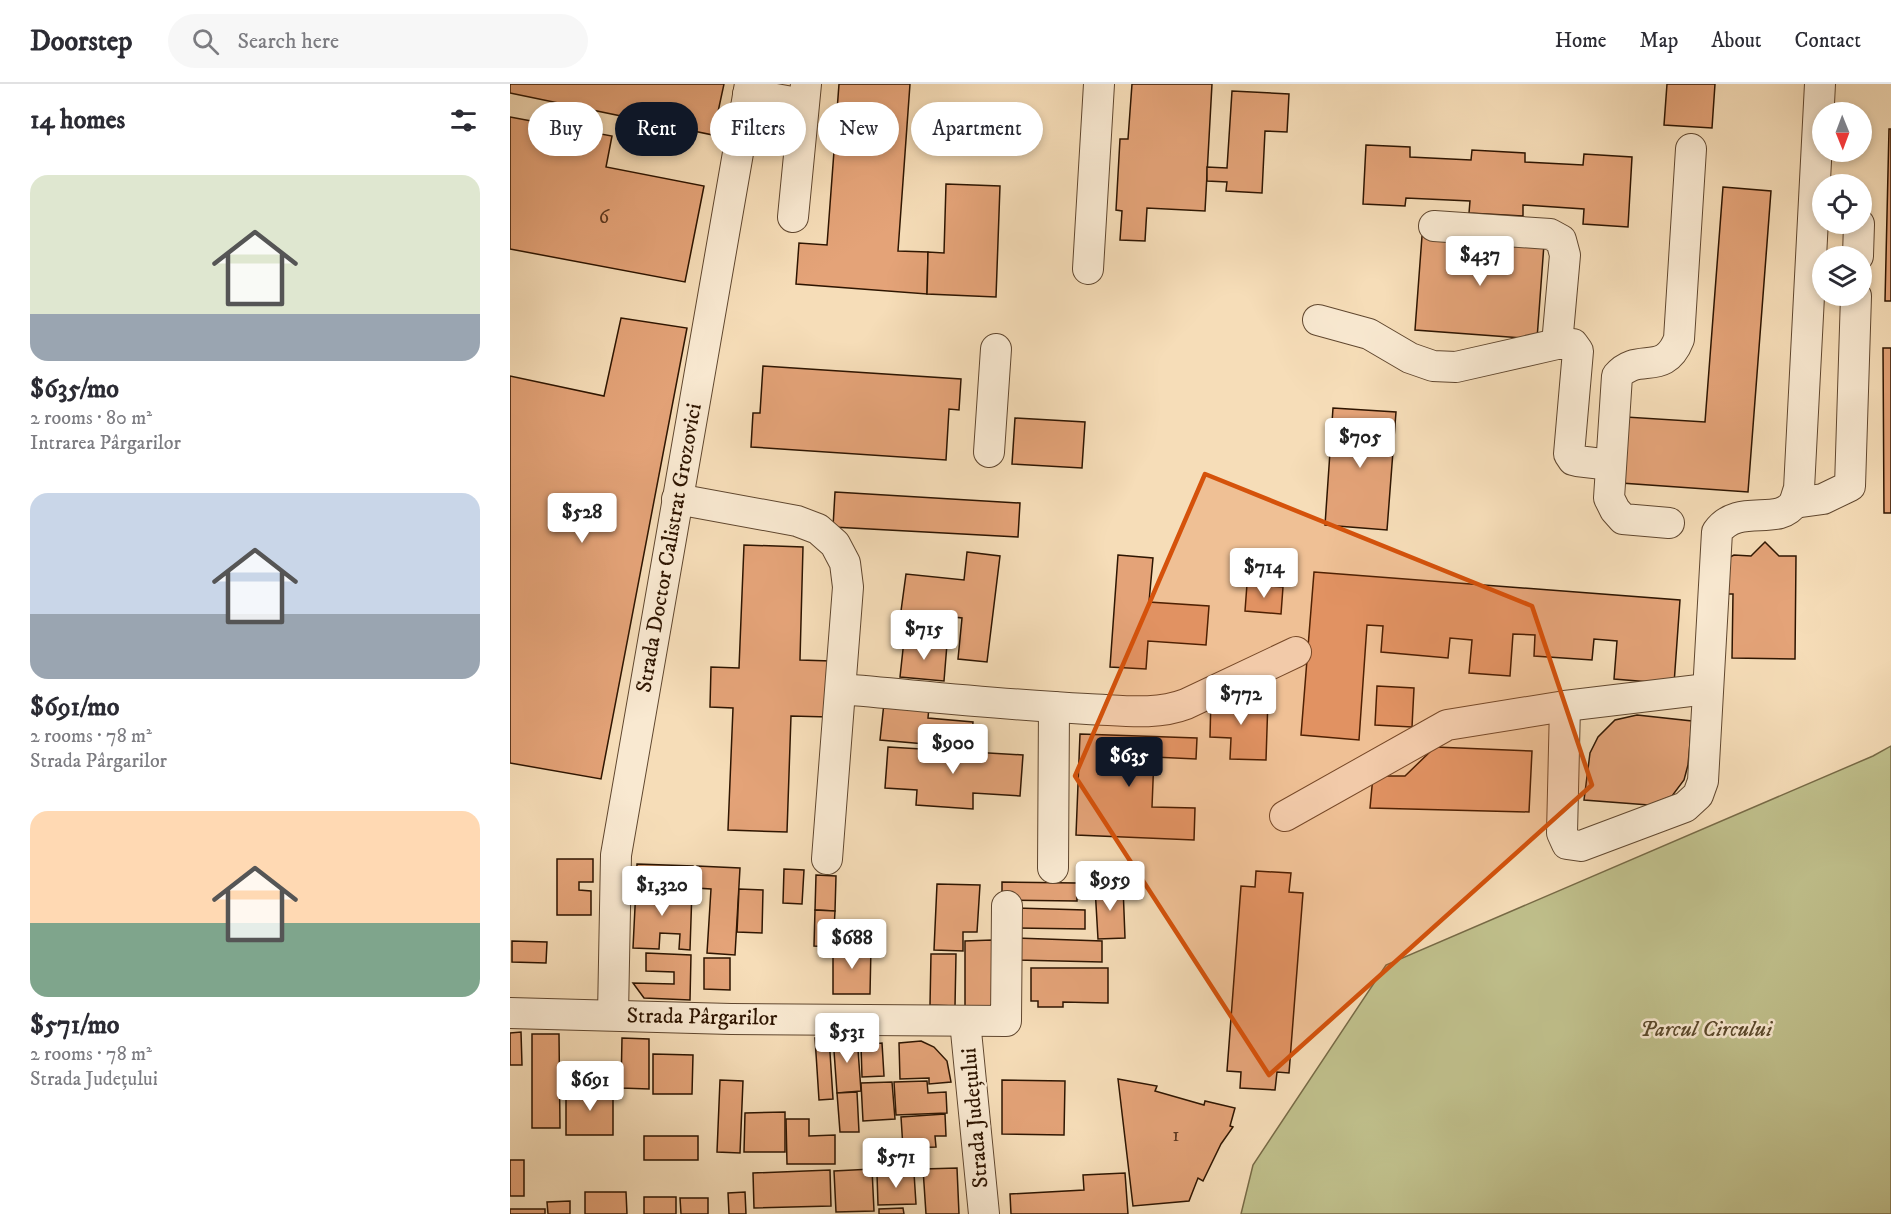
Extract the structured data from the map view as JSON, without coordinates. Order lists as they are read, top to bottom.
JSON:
{
  "streets": {
    "street": ["Strada Doctor Calistrat Grozovici", "Strada Pârgarilor", "Strada Județului"]
  },
  "crossings": [
    ["Strada Doctor Calistrat Grozovici", "Strada Pârgarilor"],
    ["Strada Pârgarilor", "Strada Județului"]
  ],
  "parks": ["Parcul Circului"],
  "house_numbers": ["6", "1"],
  "north": "bottom",
  "page": {
    "header": "Doorstep",
    "search": "Search here",
    "nav": [
      "Home",
      "Map",
      "About",
      "Contact"
    ],
    "heading": "14 homes",
    "chip": [
      "Buy",
      "Rent",
      "Filters",
      "New",
      "Apartment"
    ],
    "list": [
      {
        "name": "$635/mo",
        "note": "2 rooms · 80 m² · Intrarea Pârgarilor"
      },
      {
        "name": "$691/mo",
        "note": "2 rooms · 78 m² · Strada Pârgarilor"
      },
      {
        "name": "$571/mo",
        "note": "2 rooms · 78 m² · Strada Județului"
      }
    ],
    "price": [
      "$437",
      "$705",
      "$528",
      "$714",
      "$715",
      "$772",
      "$900",
      "$635",
      "$959",
      "$1,320",
      "$688",
      "$531",
      "$691",
      "$571"
    ]
  }
}
